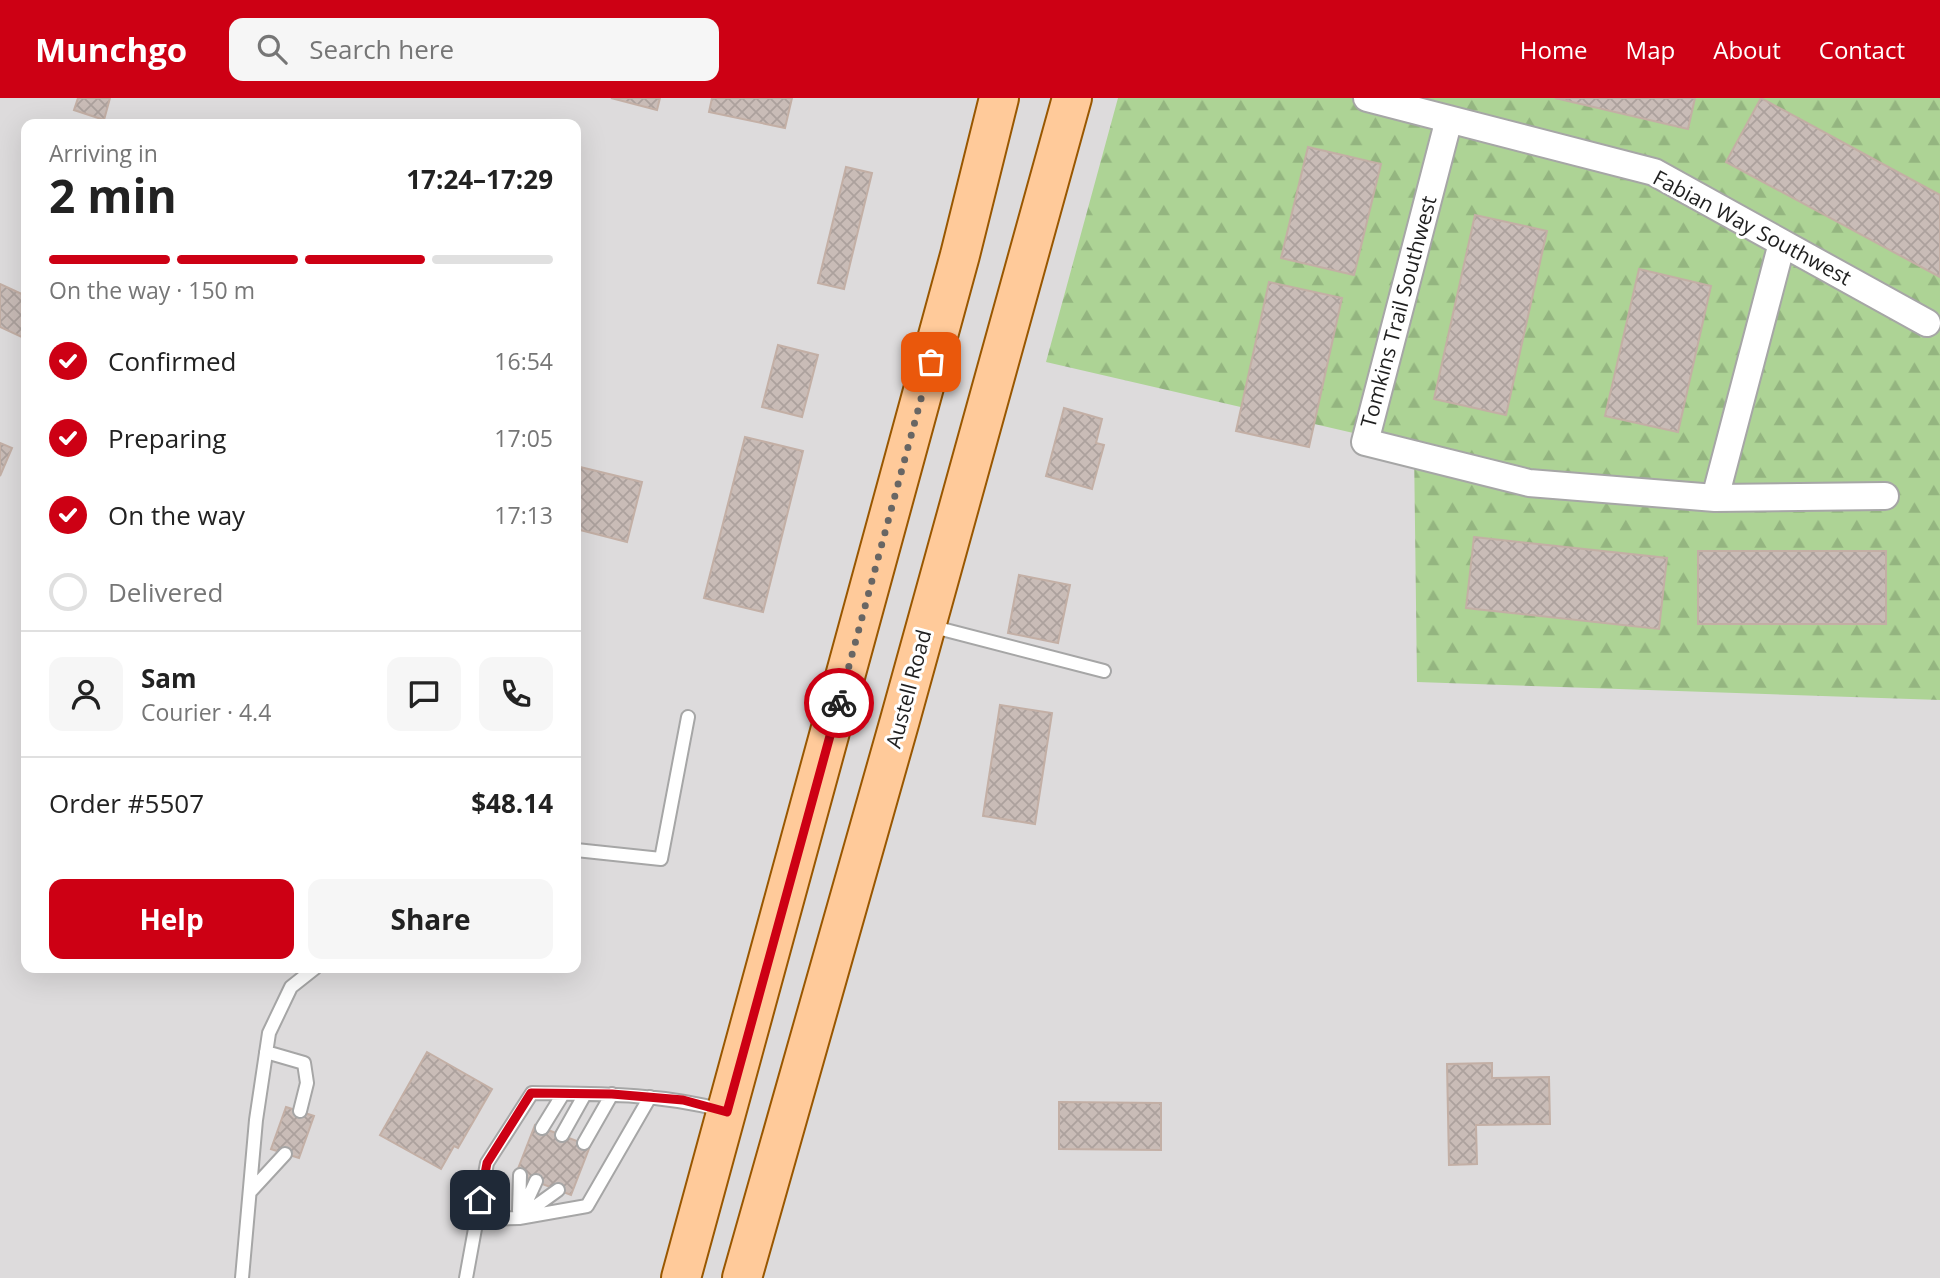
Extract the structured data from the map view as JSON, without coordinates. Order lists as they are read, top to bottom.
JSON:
{
  "streets": {
    "main road": ["Austell Road"],
    "street": ["Fabian Way Southwest", "Tomkins Trail Southwest"]
  },
  "crossings": [
    ["Fabian Way Southwest", "Tomkins Trail Southwest"]
  ],
  "page": {
    "header": "Munchgo",
    "search": "Search here",
    "nav": [
      "Home",
      "Map",
      "About",
      "Contact"
    ],
    "heading": ["2 min", "Arriving in", "17:24–17:29"],
    "panel": [
      "Sam",
      "Courier · 4.4",
      "Order #5507",
      "$48.14"
    ],
    "bar": "On the way · 150 m",
    "list": [
      ["Confirmed", "16:54"],
      ["Preparing", "17:05"],
      ["On the way", "17:13"],
      "Delivered"
    ],
    "buttons": ["Help", "Share"]
  }
}
